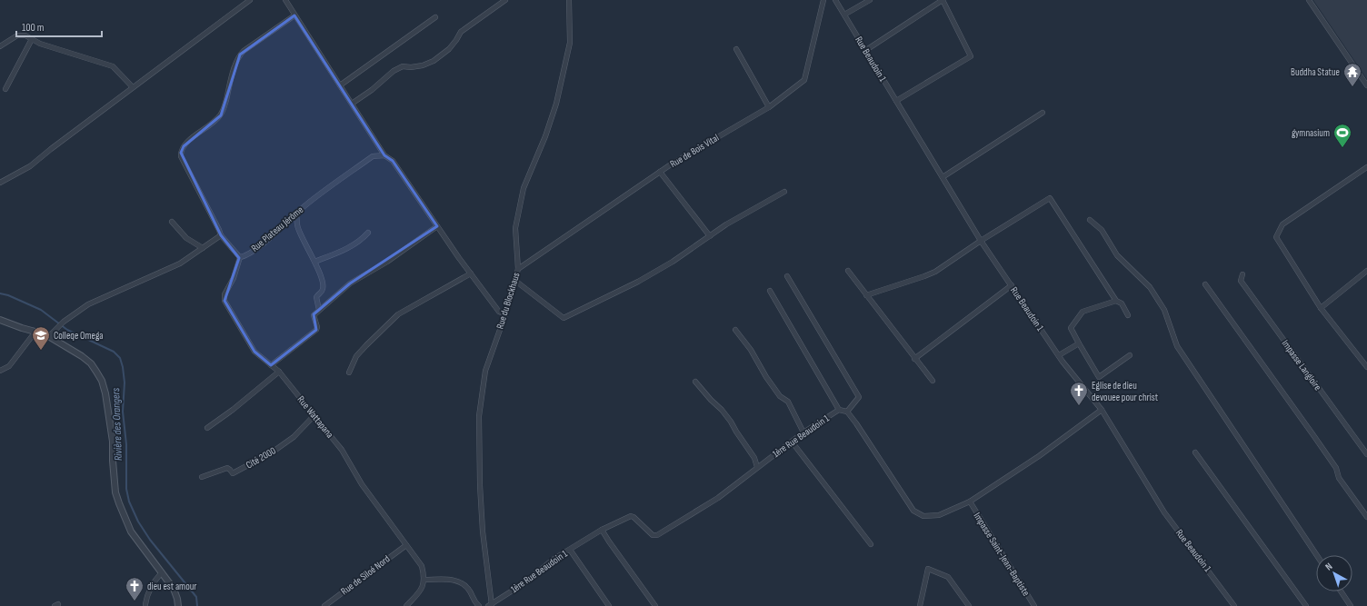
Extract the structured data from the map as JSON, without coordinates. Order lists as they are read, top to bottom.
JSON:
{
  "streets": {
    "street": [
      "Rue Beaudoin 1",
      "Rue de Bois Vital",
      "Rue Plateau Jérôme",
      "Rue du Blockhaus",
      "Impasse Langloire",
      "Rue Wattapana",
      "1ère Rue Beaudoin 1",
      "Cité 2000",
      "Impasse Saint-Jean-Baptiste",
      "Rue de Siloé Nord"
    ]
  },
  "crossings": [
    ["Rue de Bois Vital", "Rue du Blockhaus"],
    ["Rue Plateau Jérôme", "Rue Wattapana"],
    ["Rue du Blockhaus", "1ère Rue Beaudoin 1"],
    ["Rue Wattapana", "Cité 2000"],
    ["Rue Wattapana", "Rue de Siloé Nord"]
  ],
  "water": ["Rivière des Orangers"],
  "places": {
    "temple": ["Buddha Statue"],
    "sports": ["gymnasium"],
    "school or university": ["Colleqe Omega"],
    "church": ["Eglise de dieu devouee pour christ", "dieu est amour"]
  },
  "scale_bar": "100 m",
  "north": "top left"
}
